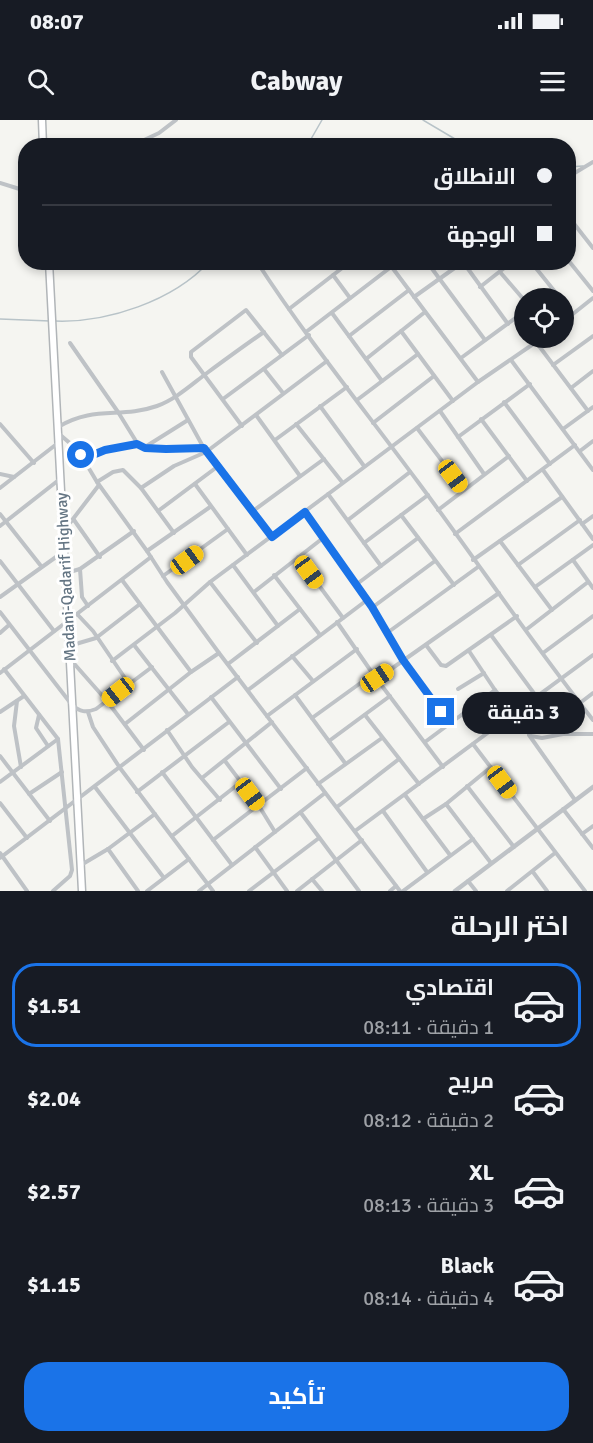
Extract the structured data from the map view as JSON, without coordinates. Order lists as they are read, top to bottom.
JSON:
{
  "streets": {
    "highway": ["Madani-Qadarif Highway"]
  },
  "page": {
    "status": "08:07",
    "header": "Cabway",
    "banner": ["الانطلاق", "الوجهة"],
    "bubble": "3 دقيقة",
    "heading": "اختر الرحلة",
    "list": [
      {
        "name": "اقتصادي",
        "note": "1 دقيقة · 08:11",
        "value": "$1.51"
      },
      {
        "name": "مريح",
        "note": "2 دقيقة · 08:12",
        "value": "$2.04"
      },
      {
        "name": "XL",
        "note": "3 دقيقة · 08:13",
        "value": "$2.57"
      },
      {
        "name": "Black",
        "note": "4 دقيقة · 08:14",
        "value": "$1.15"
      }
    ],
    "buttons": "تأكيد"
  }
}
